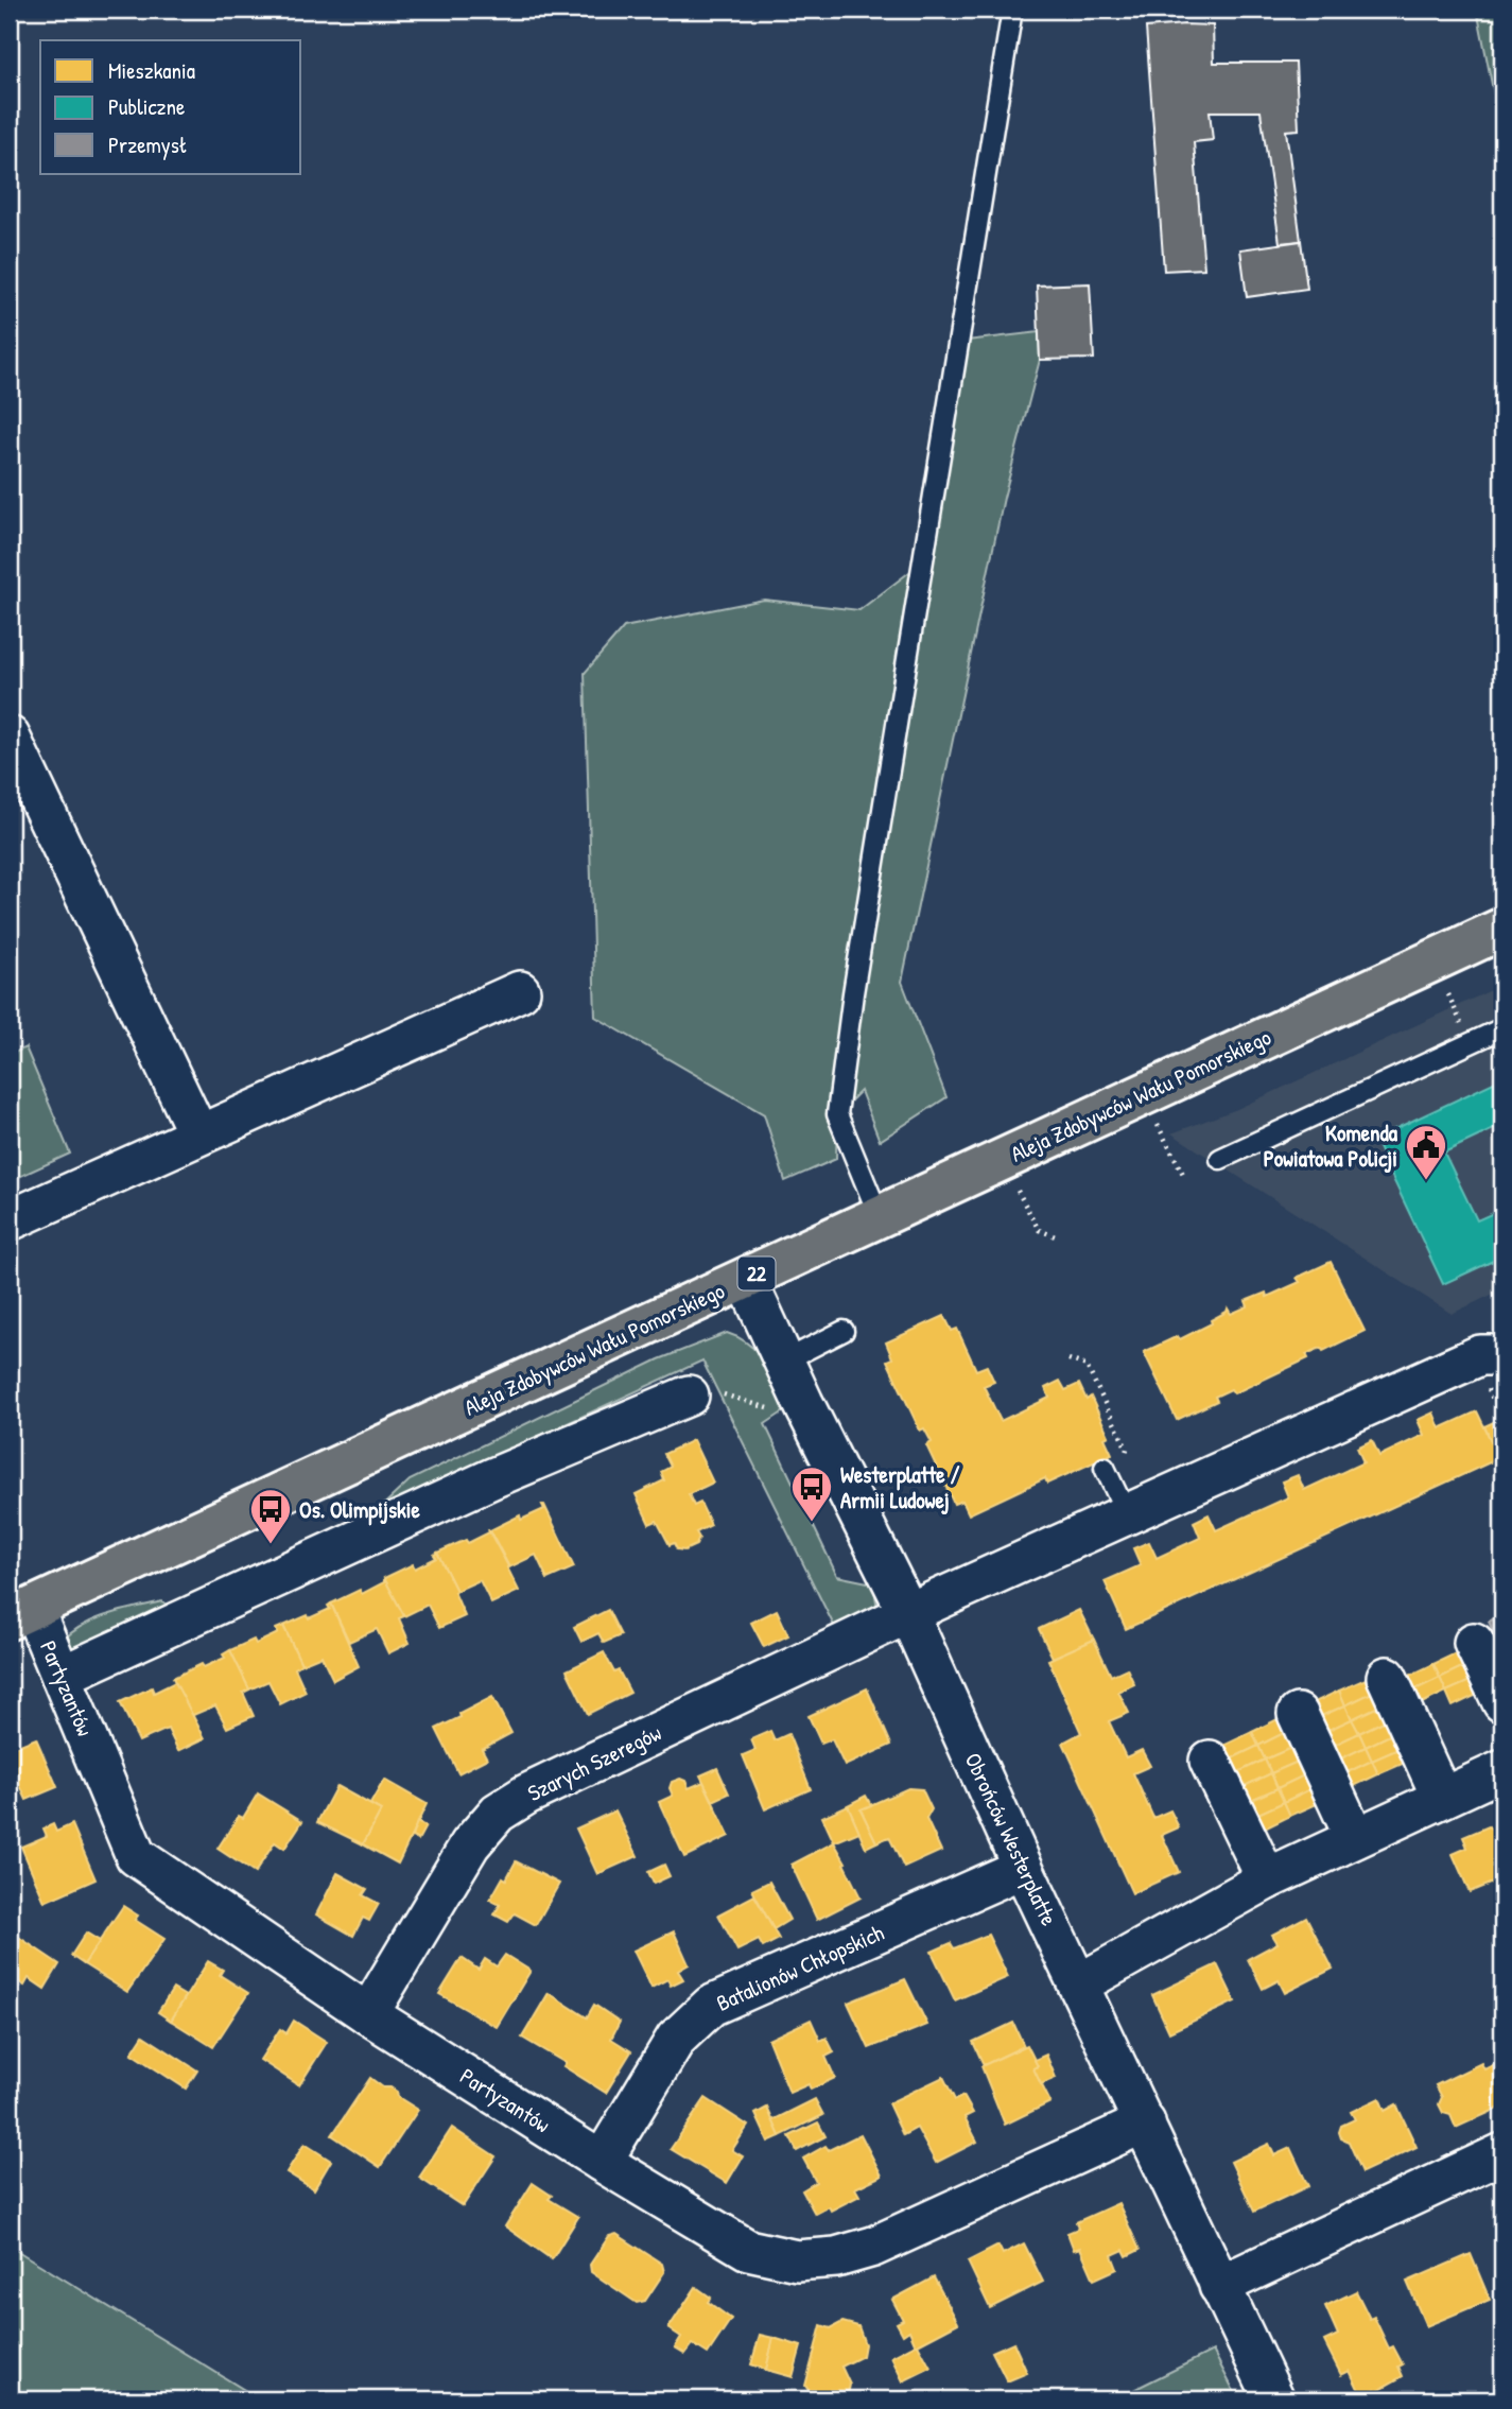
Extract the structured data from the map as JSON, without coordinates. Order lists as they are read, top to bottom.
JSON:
{
  "streets": {
    "main road": ["Aleja Zdobywców Wału Pomorskiego", "22"],
    "street": [
      "Partyzantów",
      "Szarych Szeregów",
      "Obrońców Westerplatte",
      "Batalionów Chłopskich"
    ]
  },
  "crossings": [
    ["Aleja Zdobywców Wału Pomorskiego", "Partyzantów"],
    ["Aleja Zdobywców Wału Pomorskiego", "Obrońców Westerplatte"],
    ["Partyzantów", "Szarych Szeregów"],
    ["Partyzantów", "Obrońców Westerplatte"],
    ["Partyzantów", "Batalionów Chłopskich"],
    ["Szarych Szeregów", "Obrońców Westerplatte"],
    ["Obrońców Westerplatte", "Batalionów Chłopskich"]
  ],
  "places": {
    "public building": ["Komenda Powiatowa Policji"],
    "bus stop": ["Westerplatte / Armii Ludowej", "Os. Olimpijskie"]
  },
  "legend": ["Mieszkania", "Publiczne", "Przemysł"]
}
